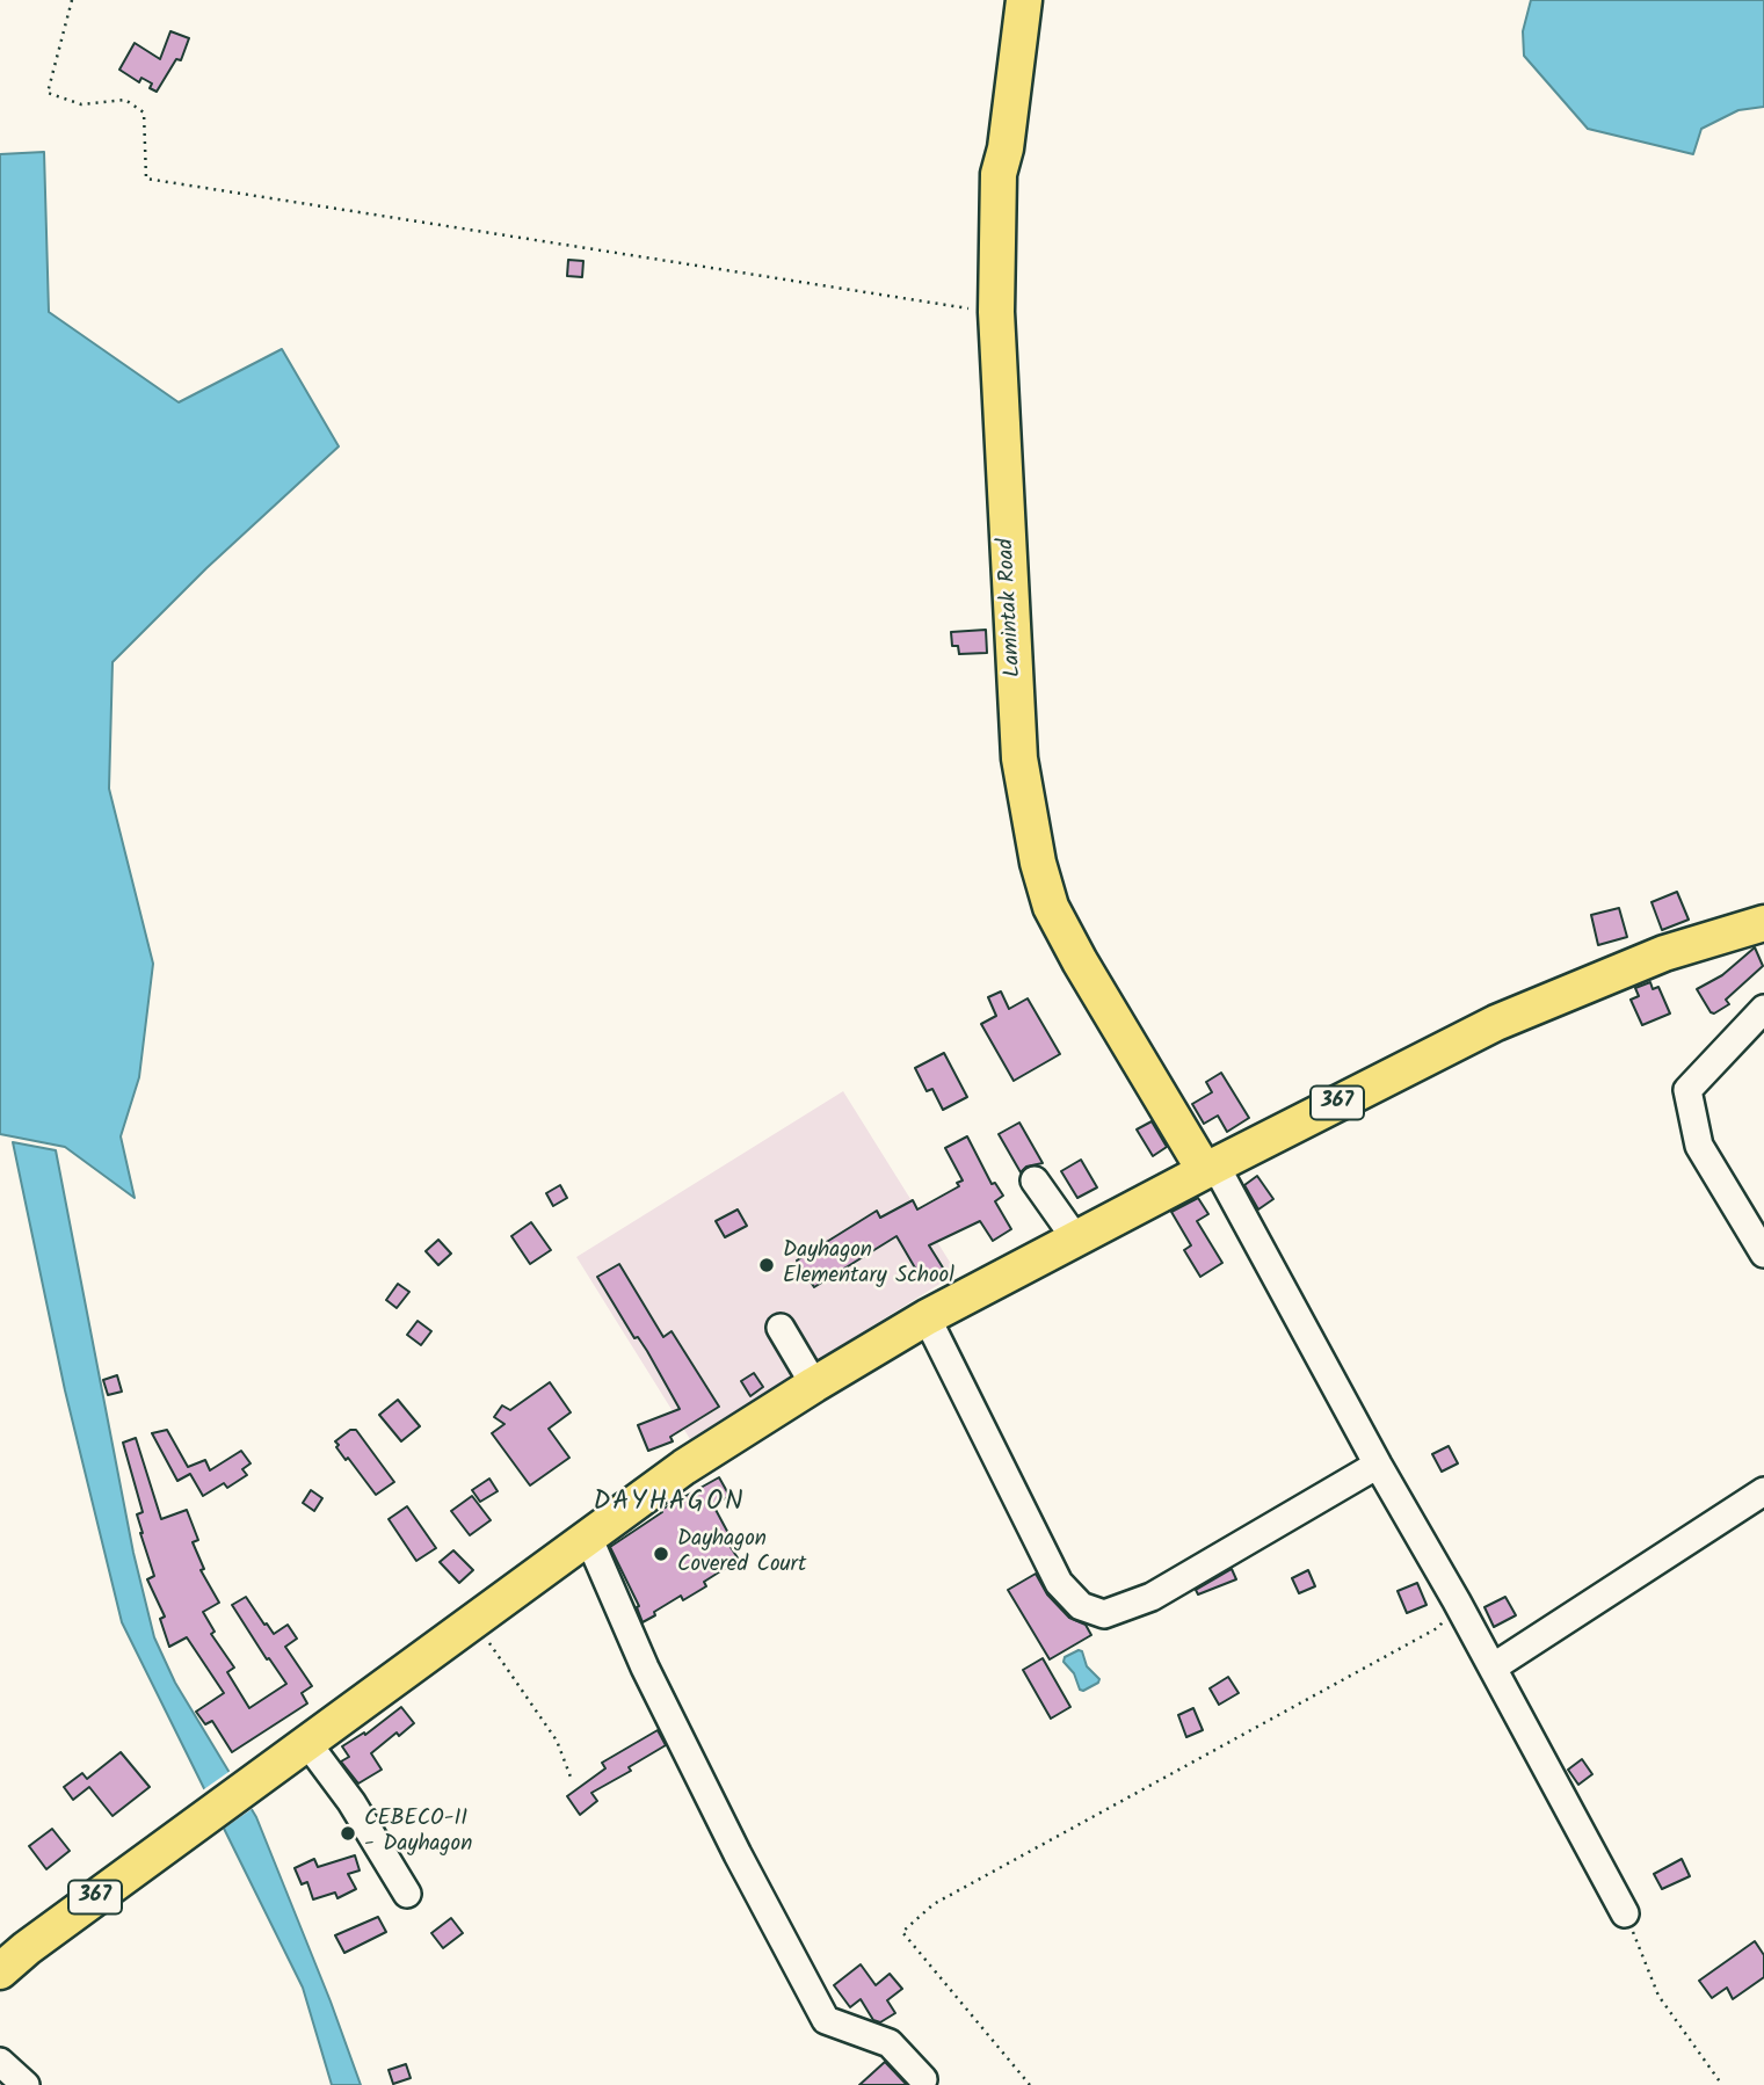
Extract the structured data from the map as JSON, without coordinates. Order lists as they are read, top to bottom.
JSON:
{
  "streets": {
    "main road": ["Lamintak Road", "367"]
  },
  "crossings": [
    ["Lamintak Road", "367"]
  ],
  "districts": ["DAYHAGON"],
  "places": ["Dayhagon Elementary School", "Dayhagon Covered Court", "CEBECO-II - Dayhagon"]
}
